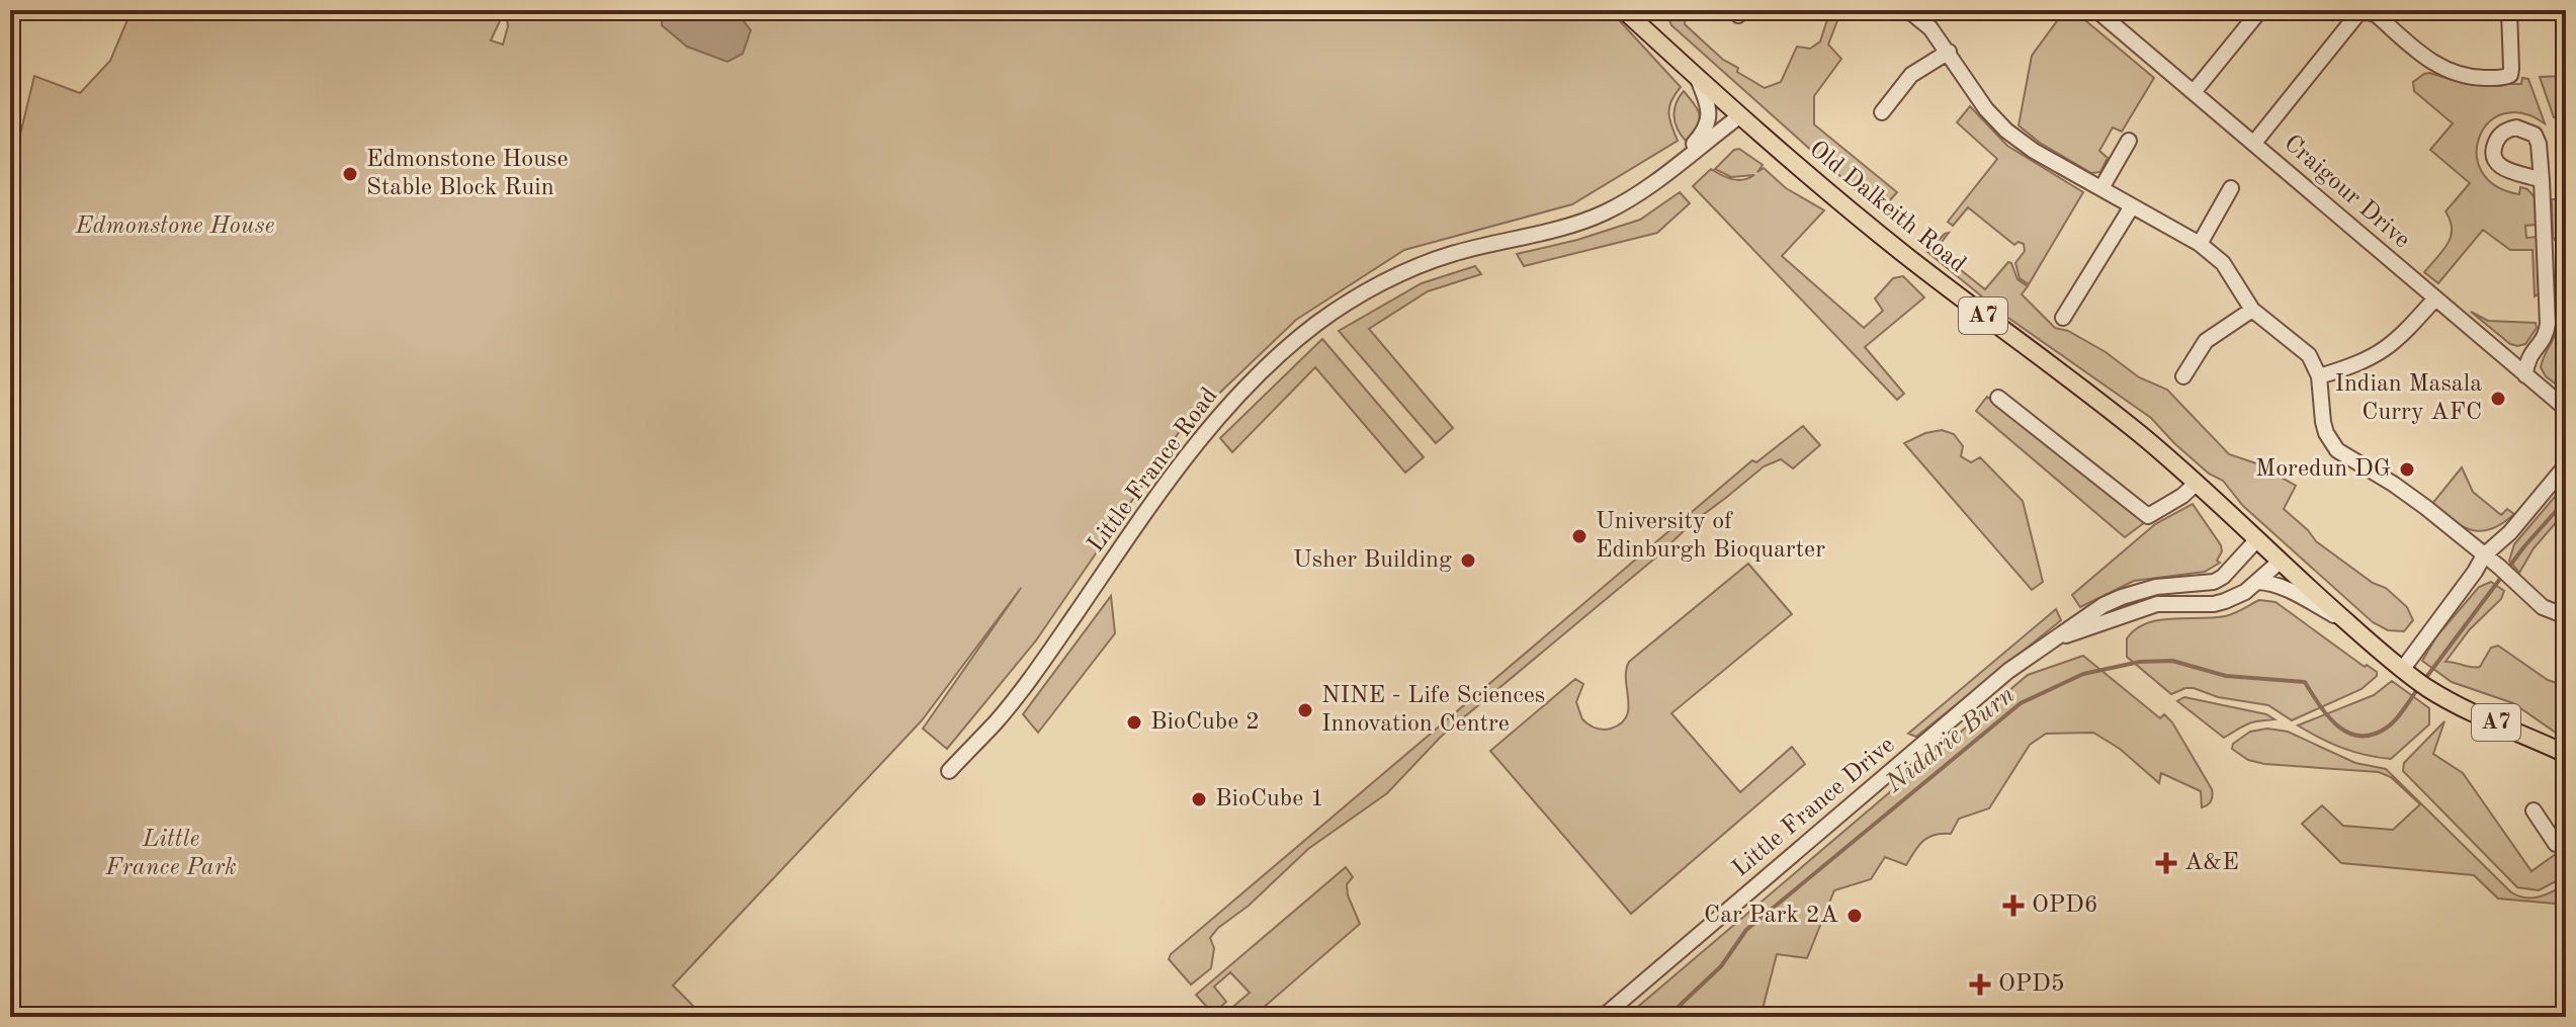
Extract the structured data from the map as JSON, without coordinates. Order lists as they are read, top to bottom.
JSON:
{
  "streets": {
    "main road": ["Old Dalkeith Road", "A7"],
    "street": ["Craigour Drive", "Little France Road", "Little France Drive"]
  },
  "crossings": [
    ["Old Dalkeith Road", "Little France Road"],
    ["Old Dalkeith Road", "Little France Drive"]
  ],
  "water": ["Niddrie Burn"],
  "parks": ["Edmonstone House", "Little France Park"],
  "places": {
    "other": [
      "Edmonstone House Stable Block Ruin",
      "Indian Masala Curry AFC",
      "Moredun DG",
      "University of Edinburgh Bioquarter",
      "Usher Building",
      "NINE - Life Sciences Innovation Centre",
      "BioCube 2",
      "BioCube 1",
      "Car Park 2A"
    ],
    "health": ["A&E", "OPD6", "OPD5"]
  }
}
